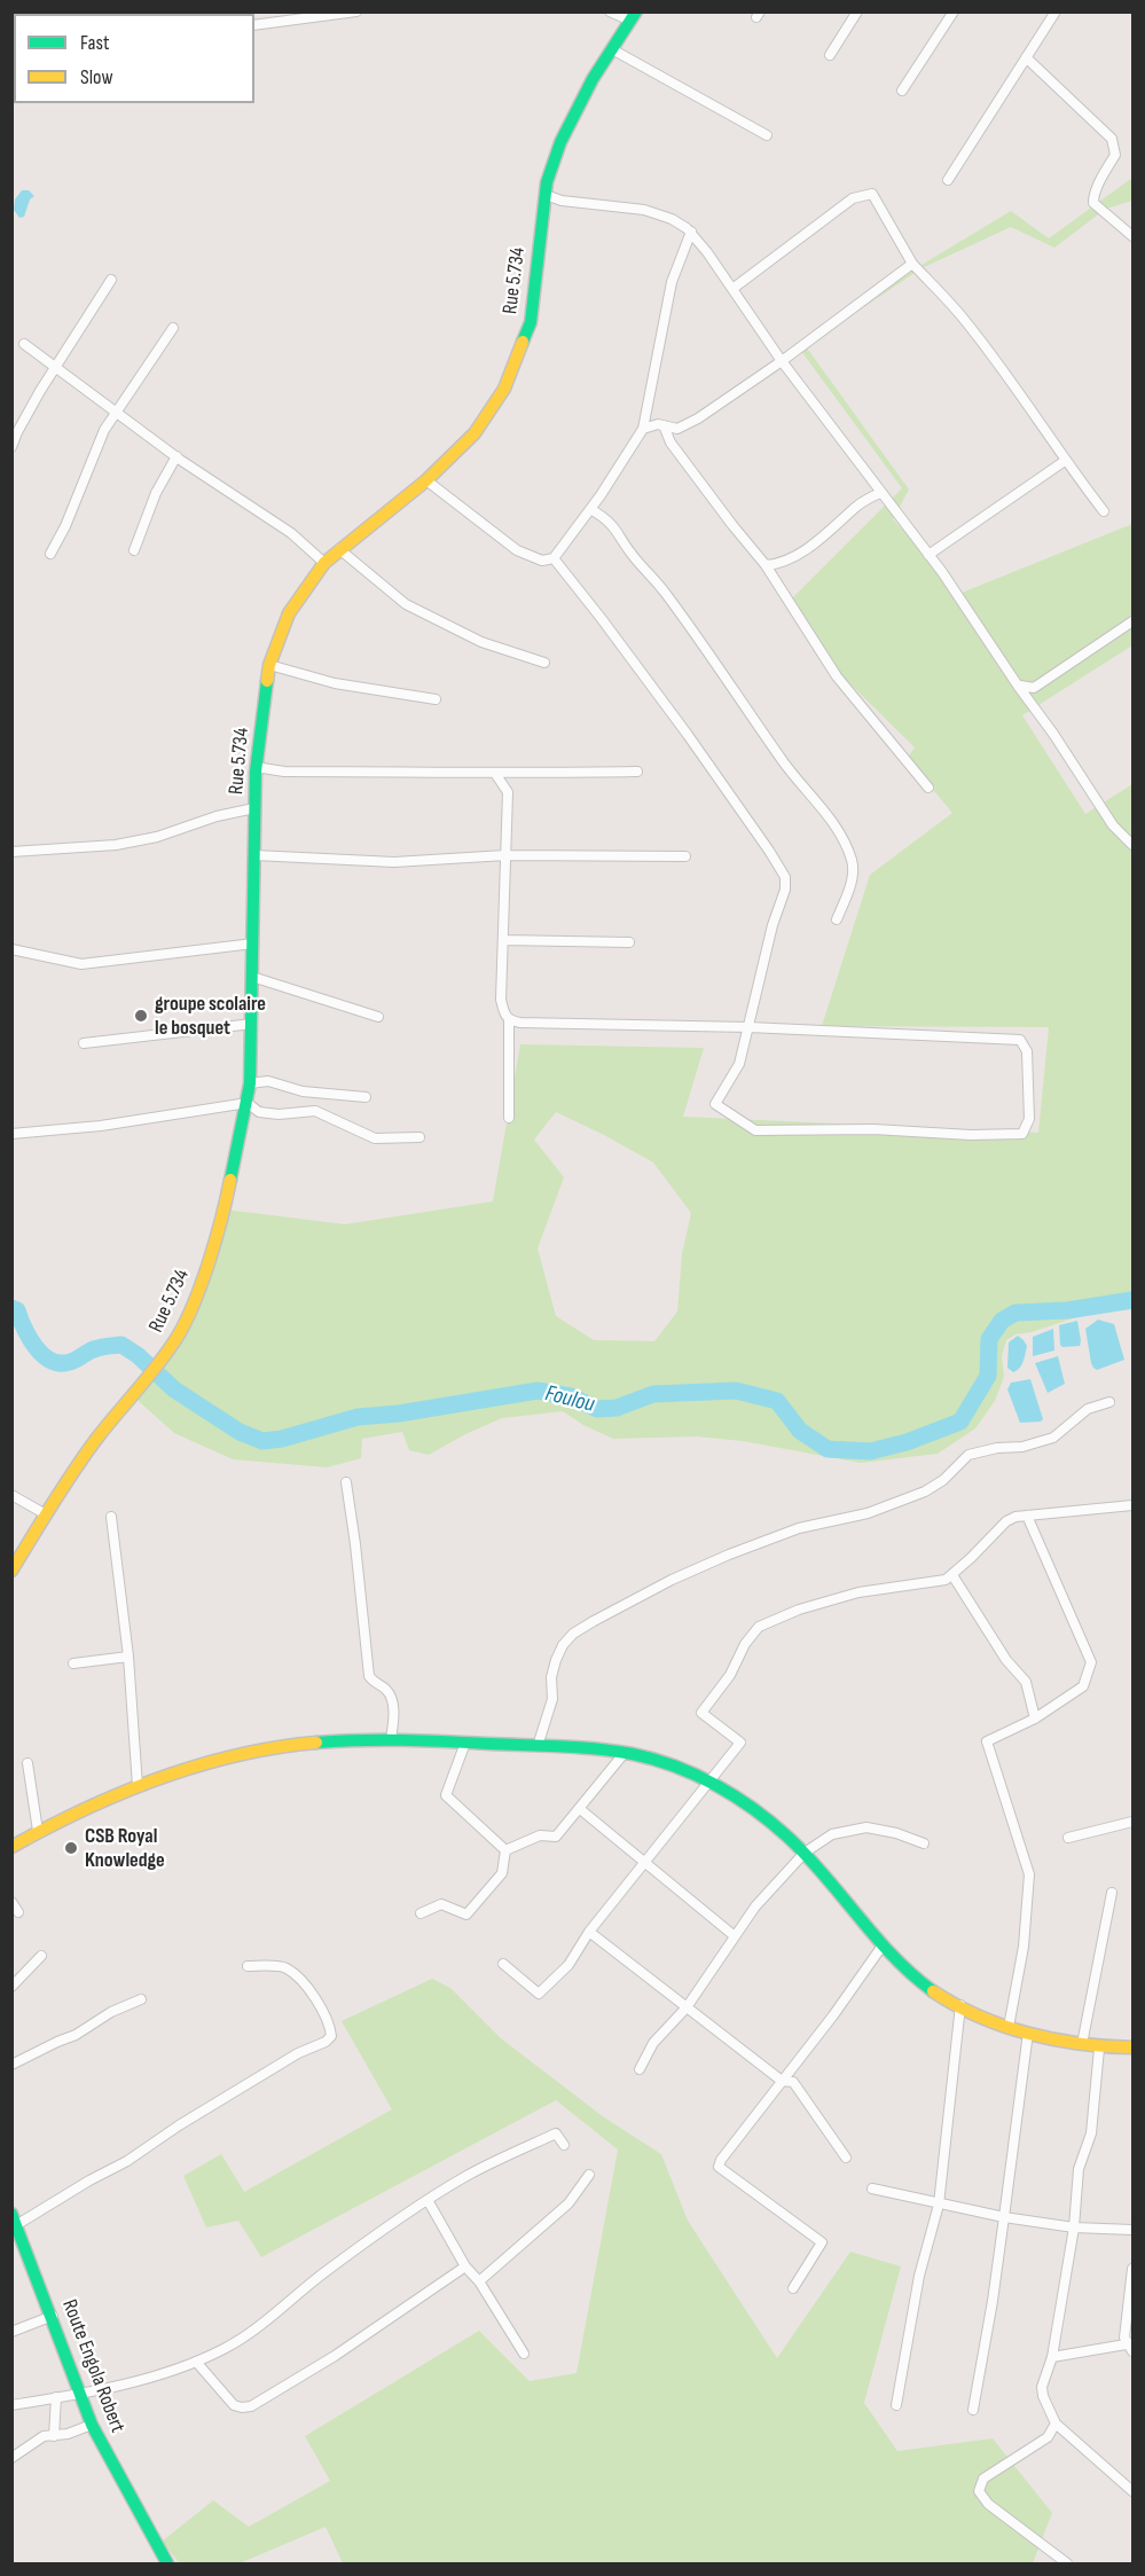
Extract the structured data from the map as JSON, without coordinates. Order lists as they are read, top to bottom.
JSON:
{
  "streets": {
    "street": ["Rue 5.734", "Route Engola Robert"]
  },
  "water": ["Foulou"],
  "places": ["groupe scolaire le bosquet", "CSB Royal Knowledge"],
  "legend": ["Fast", "Slow"]
}
